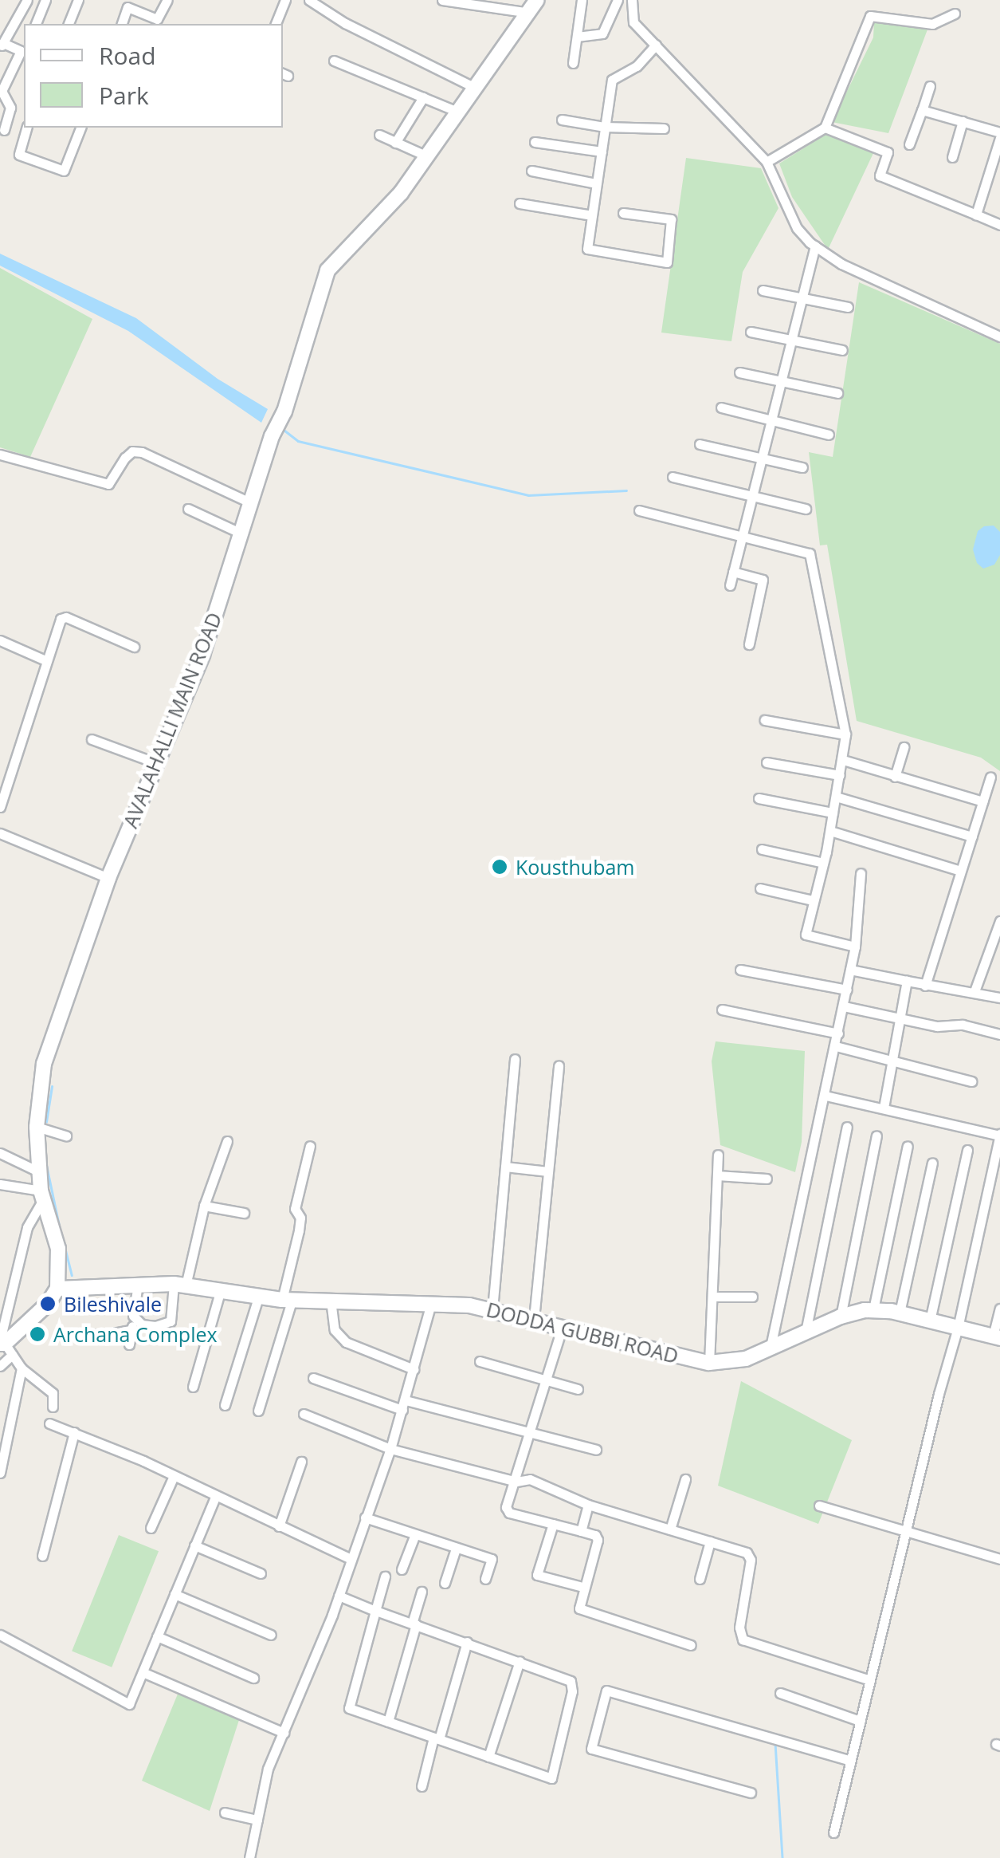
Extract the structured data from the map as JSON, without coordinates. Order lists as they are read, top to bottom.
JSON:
{
  "streets": {
    "main road": ["AVALAHALLI MAIN ROAD", "DODDA GUBBI ROAD"]
  },
  "crossings": [
    ["AVALAHALLI MAIN ROAD", "DODDA GUBBI ROAD"]
  ],
  "places": ["Kousthubam", "Bileshivale", "Archana Complex"],
  "legend": ["Road", "Park"]
}
